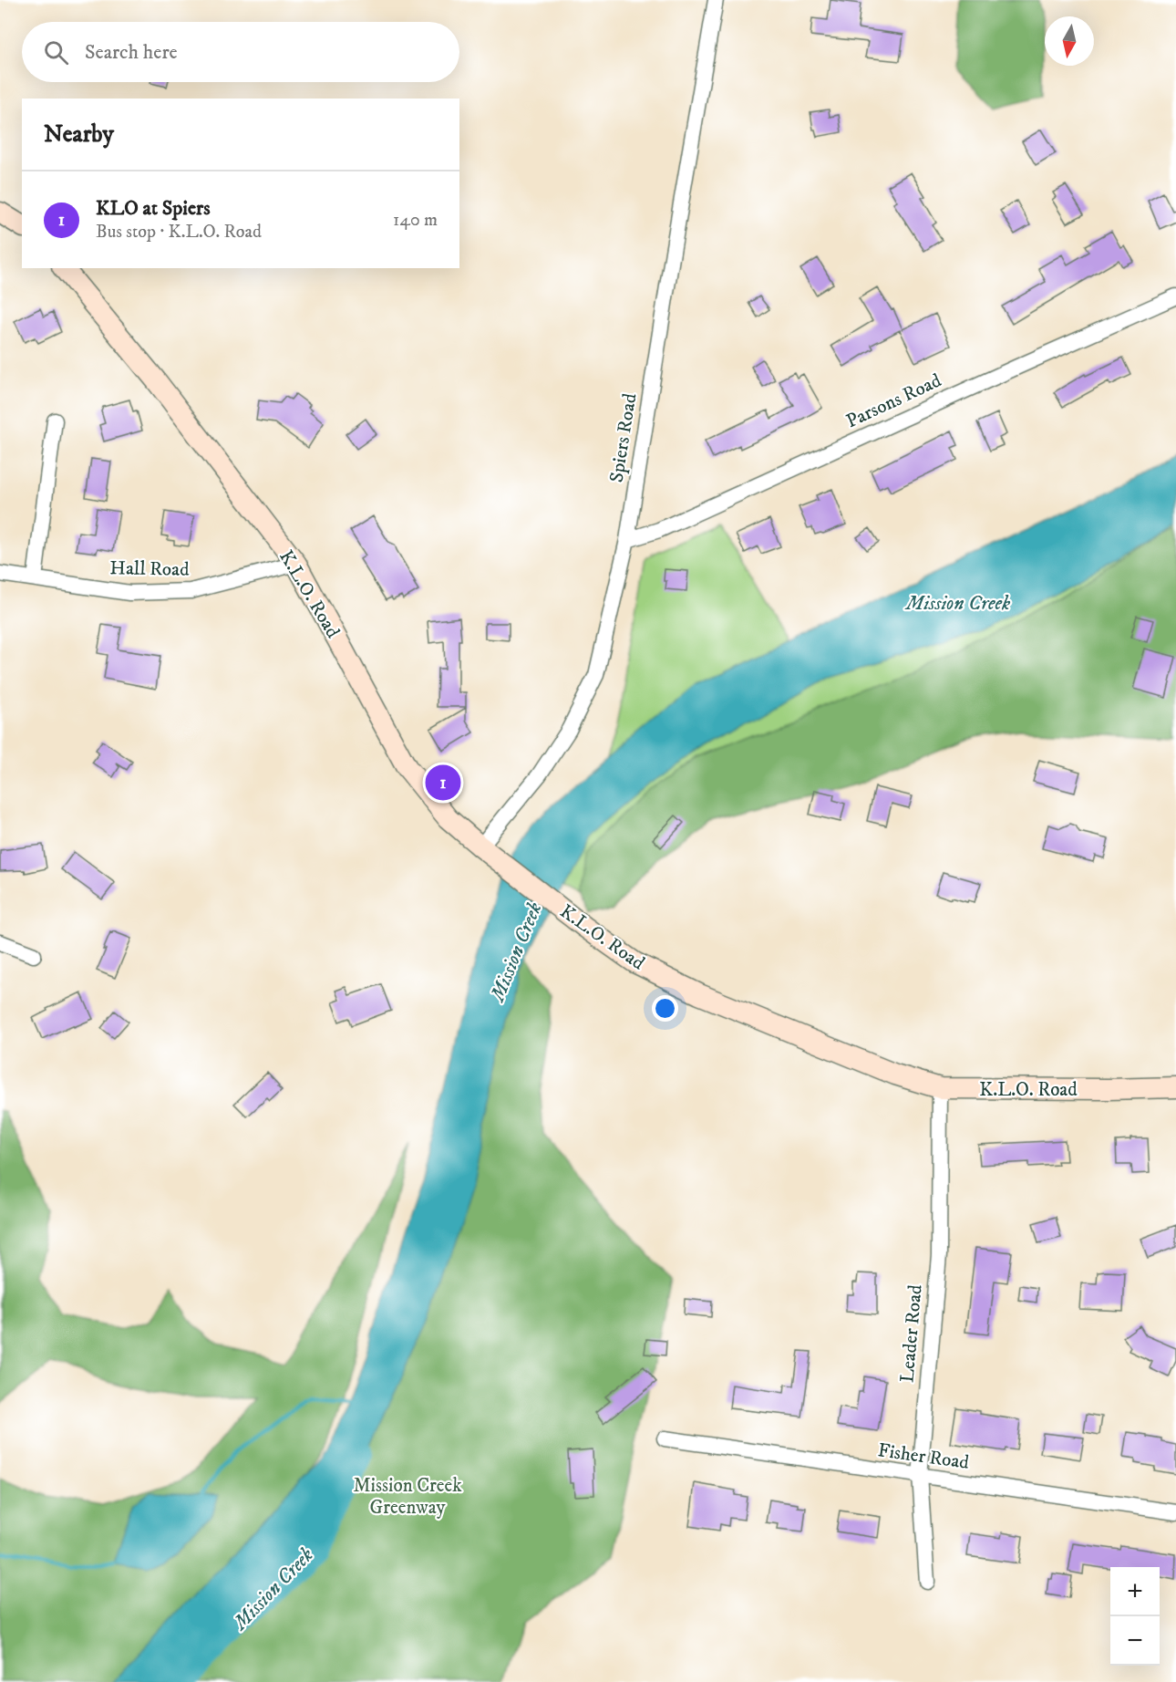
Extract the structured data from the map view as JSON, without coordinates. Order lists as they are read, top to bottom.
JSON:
{
  "streets": {
    "main road": ["K.L.O. Road"],
    "street": [
      "Parsons Road",
      "Spiers Road",
      "Hall Road",
      "Leader Road",
      "Fisher Road"
    ]
  },
  "crossings": [
    ["Parsons Road", "Spiers Road"],
    ["Spiers Road", "K.L.O. Road"],
    ["Hall Road", "K.L.O. Road"],
    ["K.L.O. Road", "Leader Road"],
    ["Leader Road", "Fisher Road"]
  ],
  "water": ["Mission Creek"],
  "parks": ["Mission Creek Greenway"],
  "north": "bottom",
  "page": {
    "search": "Search here",
    "heading": "Nearby",
    "list": [
      {
        "mark": "1",
        "name": "KLO at Spiers",
        "note": "Bus stop · K.L.O. Road",
        "value": "140 m"
      }
    ],
    "pins": "1",
    "map_buttons": ["+", "−"]
  }
}
